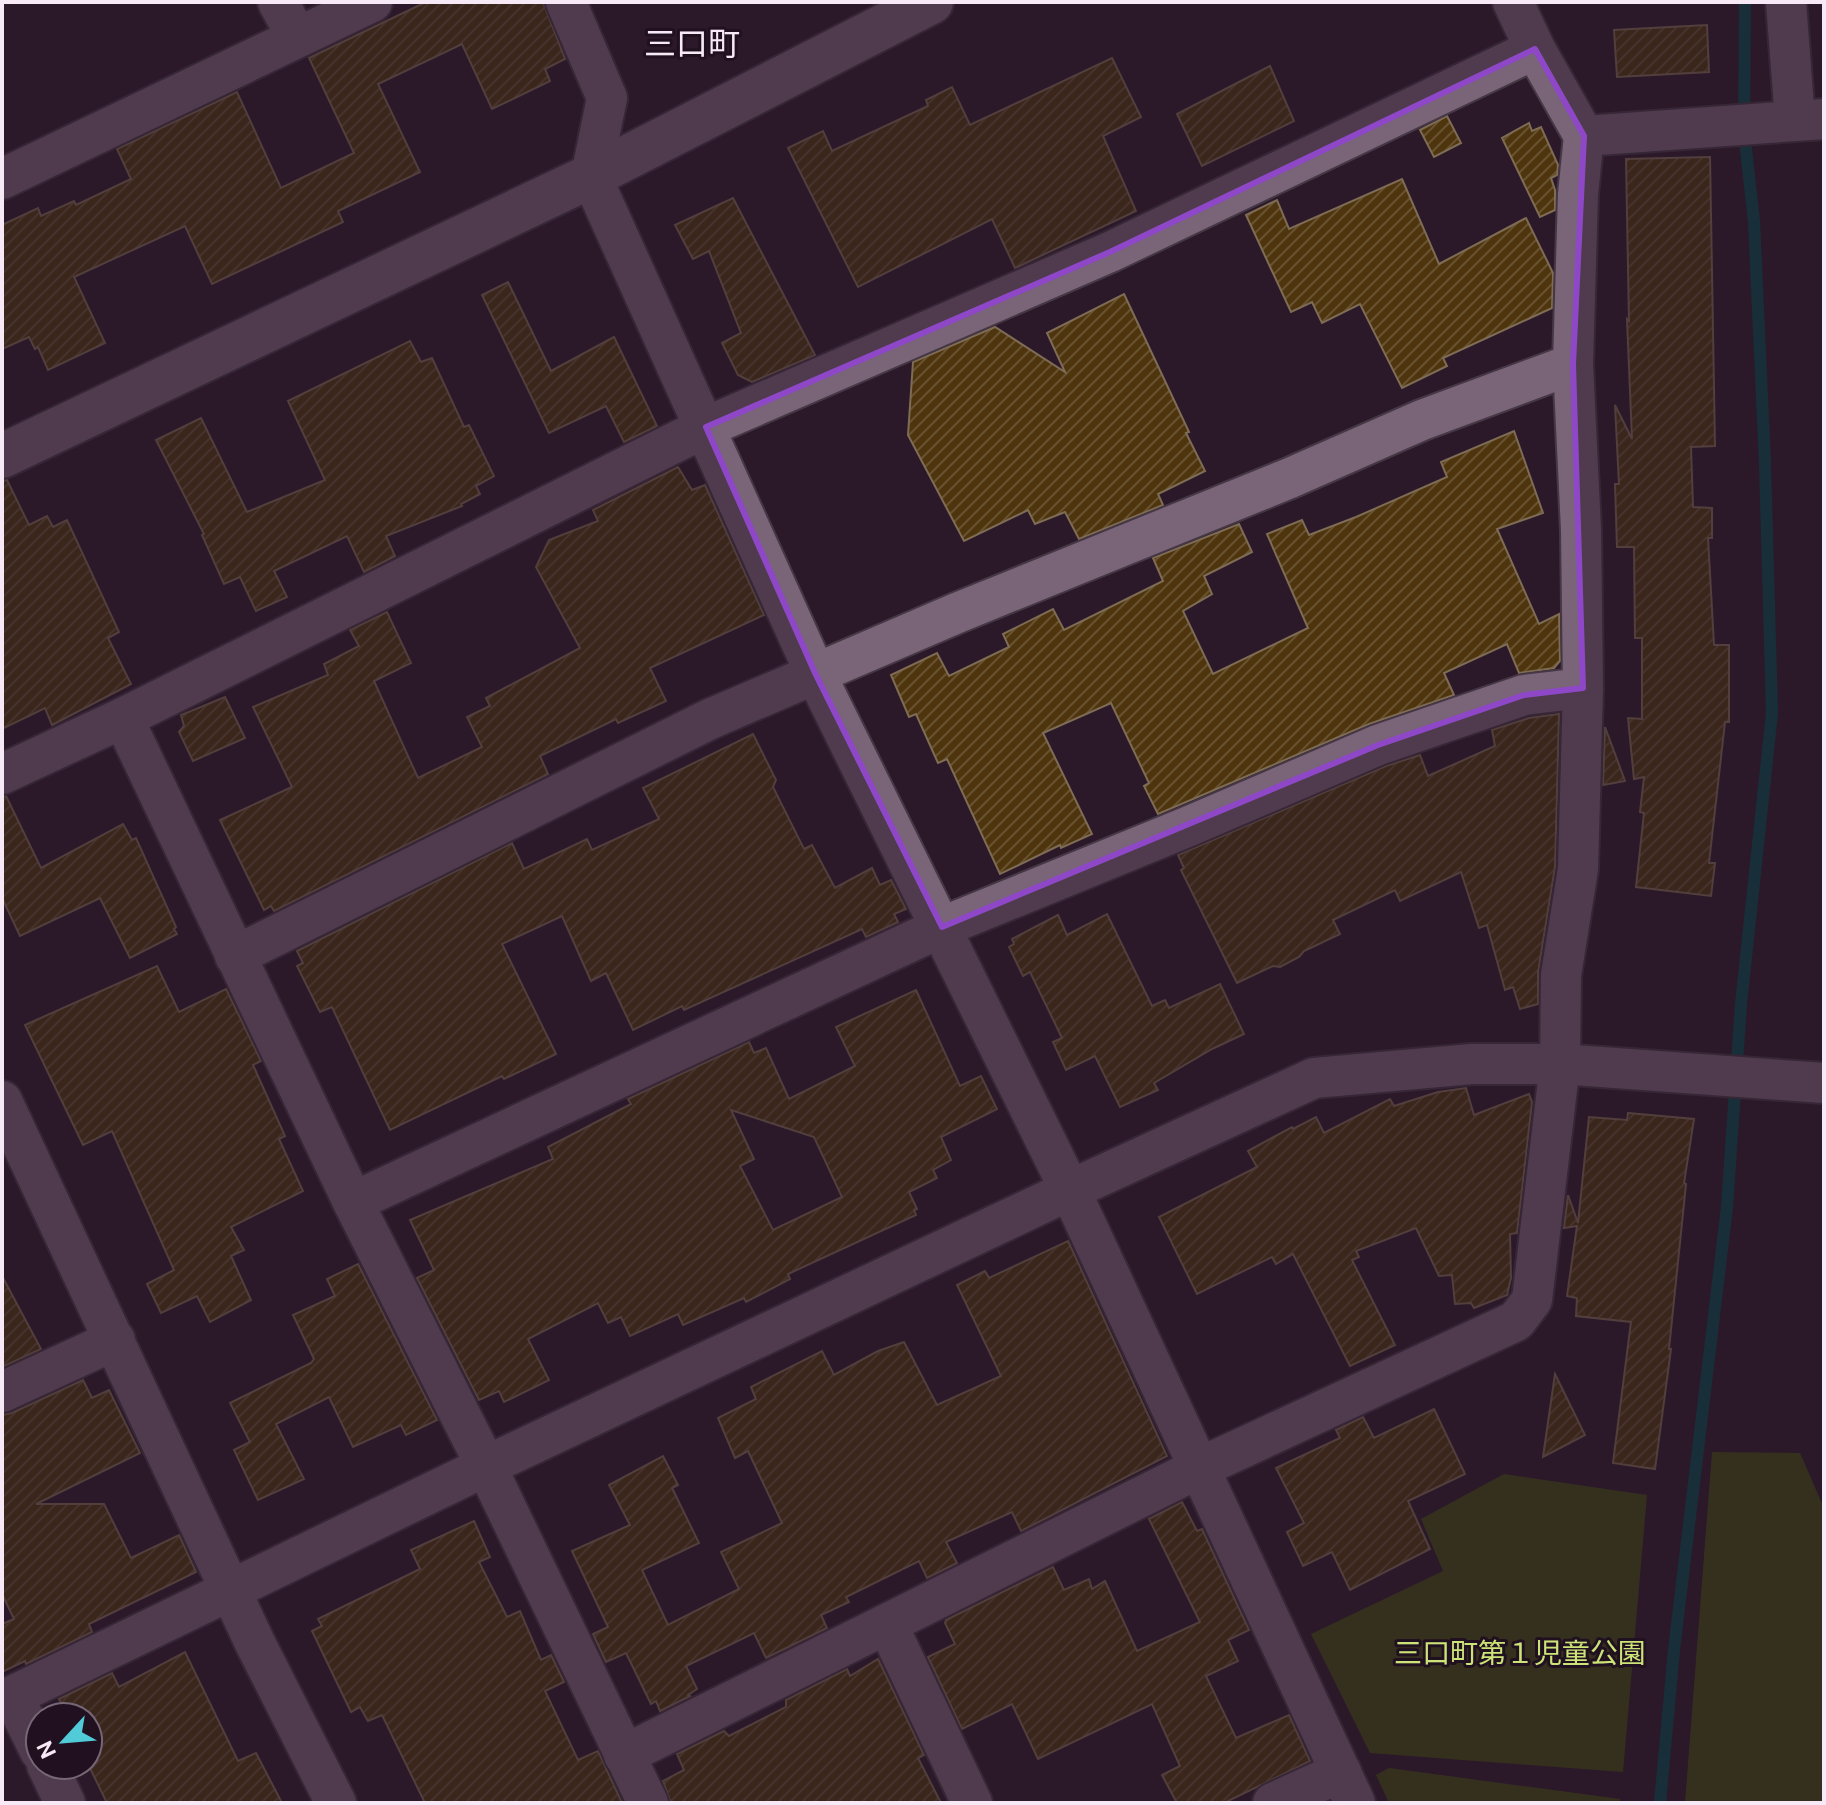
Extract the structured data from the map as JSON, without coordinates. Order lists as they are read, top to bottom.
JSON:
{
  "districts": ["三口町"],
  "parks": ["三口町第１児童公園"],
  "north": "bottom left"
}
